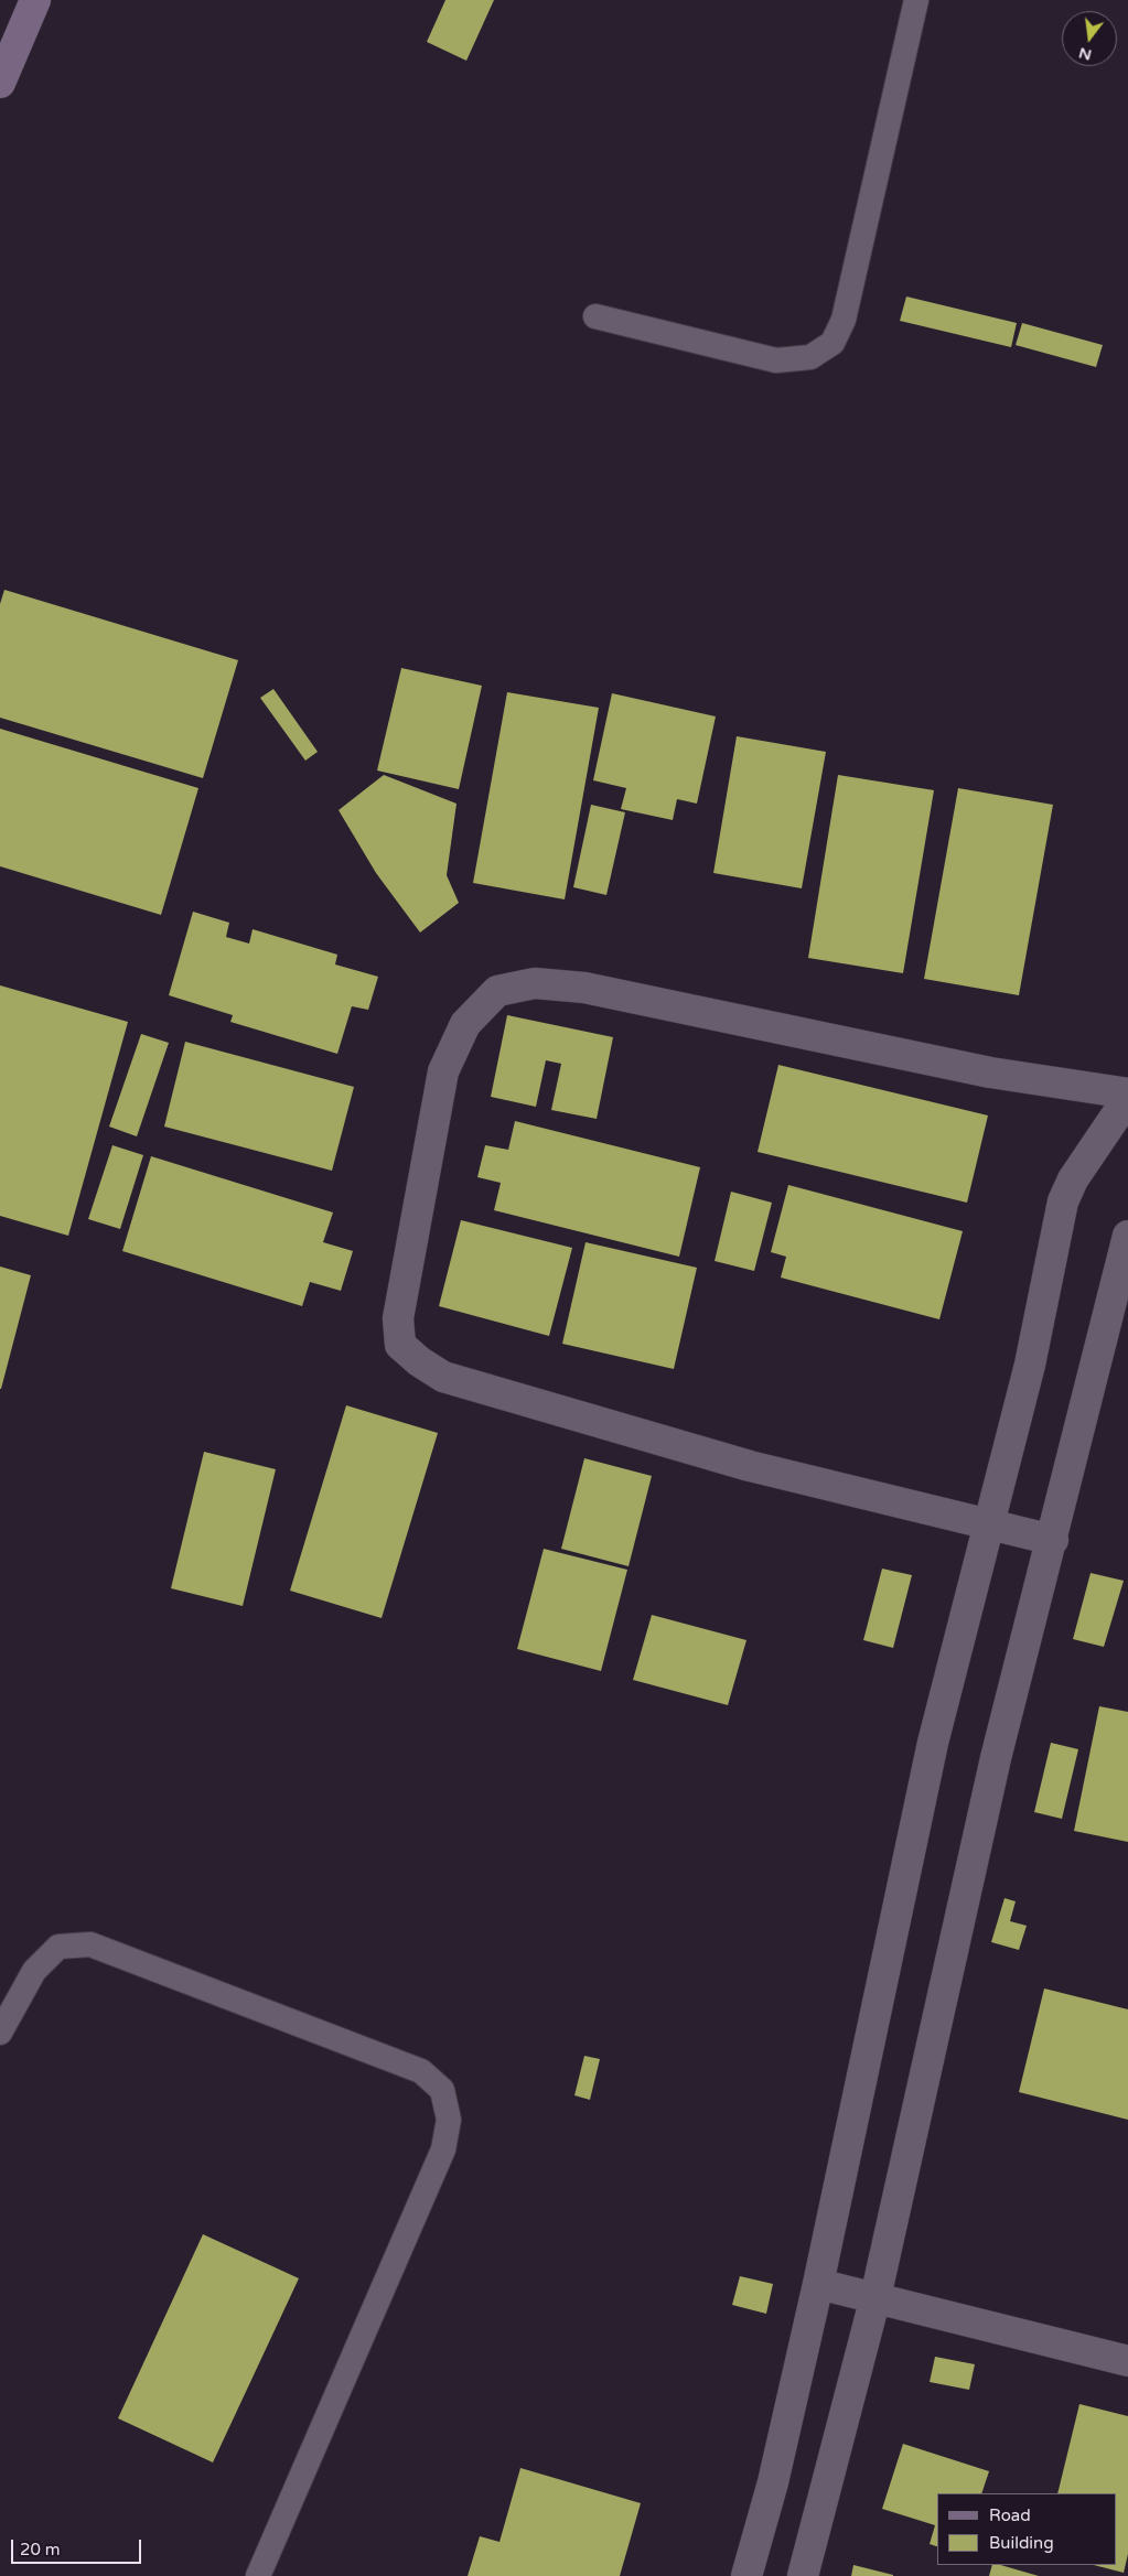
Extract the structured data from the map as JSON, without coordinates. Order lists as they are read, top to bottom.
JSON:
{
  "legend": ["Road", "Building"],
  "scale_bar": "20 m",
  "north": "bottom"
}
